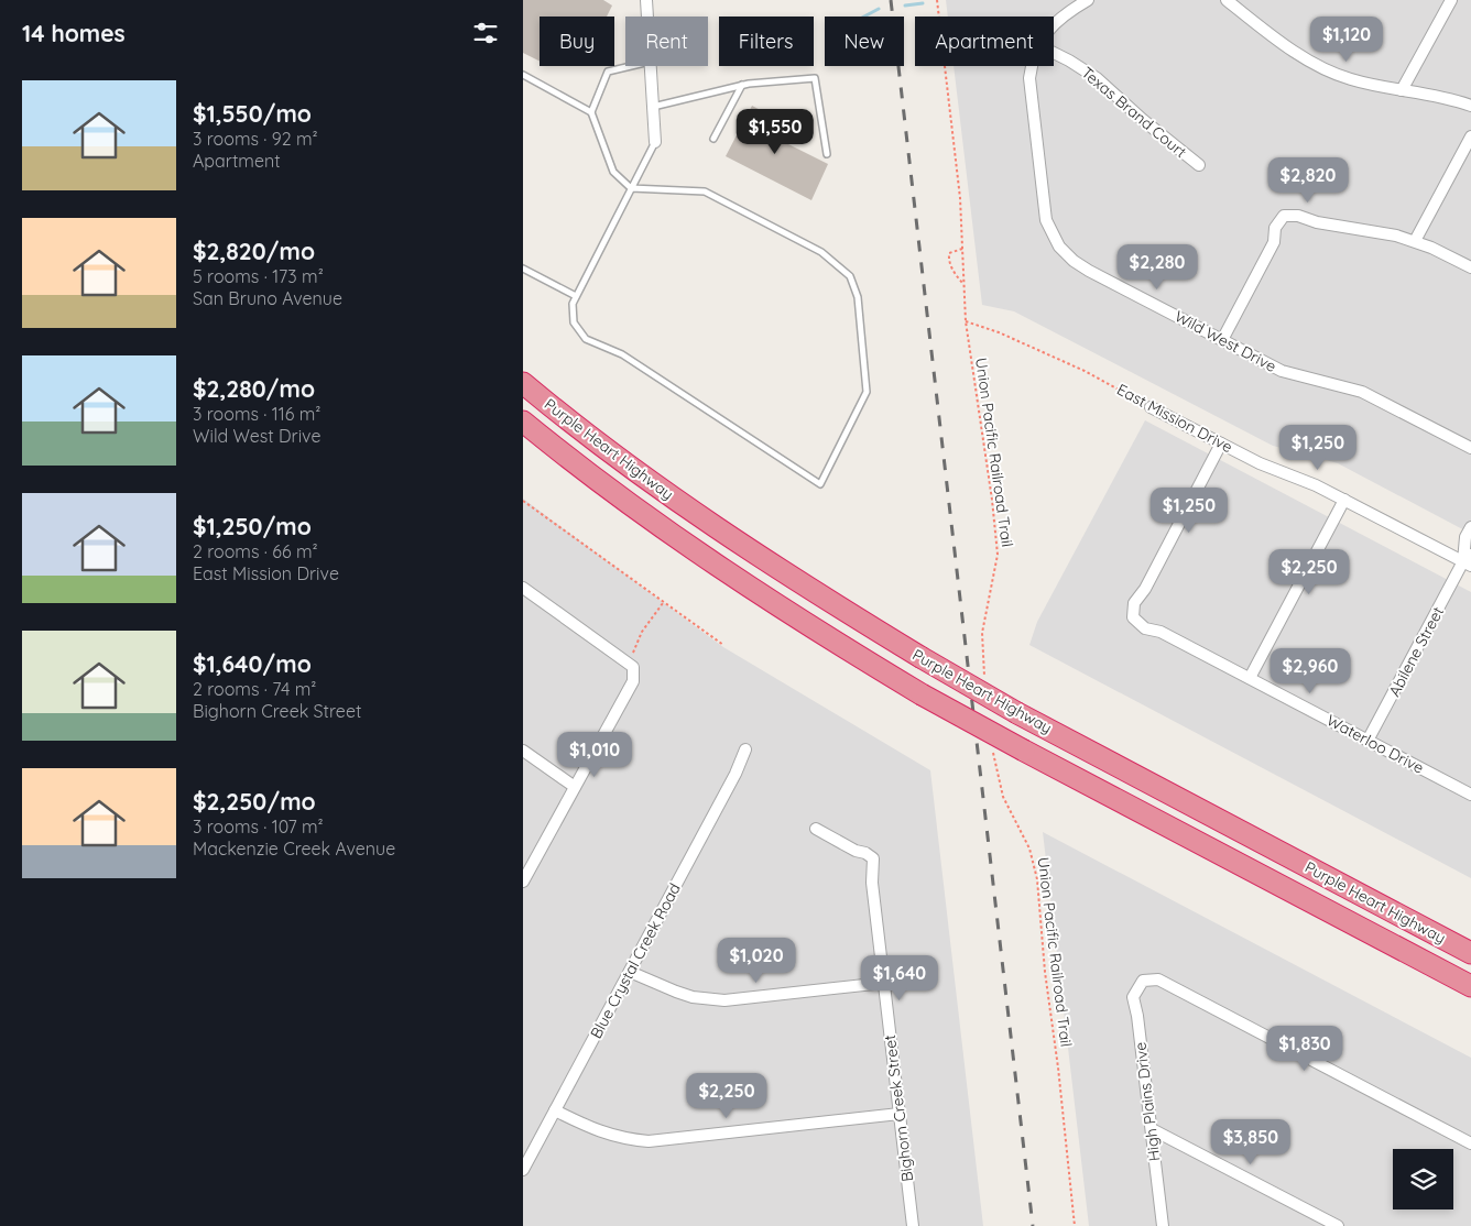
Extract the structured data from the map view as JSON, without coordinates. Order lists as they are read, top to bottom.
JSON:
{
  "streets": {
    "highway": ["Purple Heart Highway"],
    "street": [
      "Texas Brand Court",
      "Wild West Drive",
      "East Mission Drive",
      "Abilene Street",
      "Waterloo Drive",
      "Blue Crystal Creek Road",
      "High Plains Drive",
      "Bighorn Creek Street"
    ],
    "path": ["Union Pacific Railroad Trail"]
  },
  "crossings": [
    ["East Mission Drive", "Union Pacific Railroad Trail"],
    ["East Mission Drive", "Abilene Street"],
    ["East Mission Drive", "Waterloo Drive"],
    ["Abilene Street", "Waterloo Drive"]
  ],
  "page": {
    "heading": "14 homes",
    "price": [
      "$1,120",
      "$1,550",
      "$2,820",
      "$2,280",
      "$1,250",
      "$1,250",
      "$2,250",
      "$2,960",
      "$1,010",
      "$1,020",
      "$1,640",
      "$1,830",
      "$2,250",
      "$3,850"
    ],
    "chip": [
      "Buy",
      "Rent",
      "Filters",
      "New",
      "Apartment"
    ],
    "list": [
      {
        "name": "$1,550/mo",
        "note": "3 rooms · 92 m² · Apartment"
      },
      {
        "name": "$2,820/mo",
        "note": "5 rooms · 173 m² · San Bruno Avenue"
      },
      {
        "name": "$2,280/mo",
        "note": "3 rooms · 116 m² · Wild West Drive"
      },
      {
        "name": "$1,250/mo",
        "note": "2 rooms · 66 m² · East Mission Drive"
      },
      {
        "name": "$1,640/mo",
        "note": "2 rooms · 74 m² · Bighorn Creek Street"
      },
      {
        "name": "$2,250/mo",
        "note": "3 rooms · 107 m² · Mackenzie Creek Avenue"
      }
    ]
  }
}
